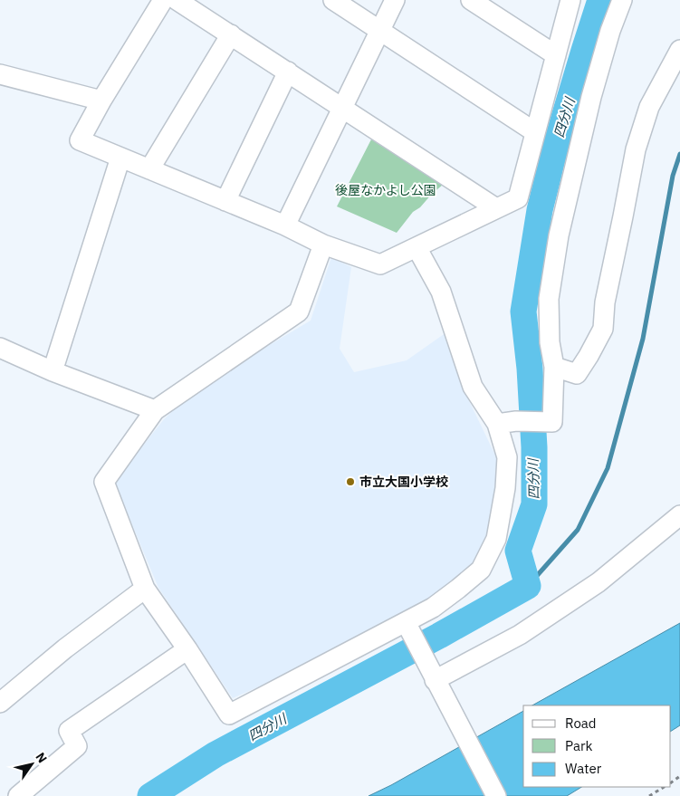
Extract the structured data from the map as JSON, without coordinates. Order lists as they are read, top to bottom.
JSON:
{
  "water": ["四分川"],
  "parks": ["後屋なかよし公園"],
  "places": ["市立大国小学校"],
  "legend": ["Road", "Park", "Water"],
  "north": "top right"
}
